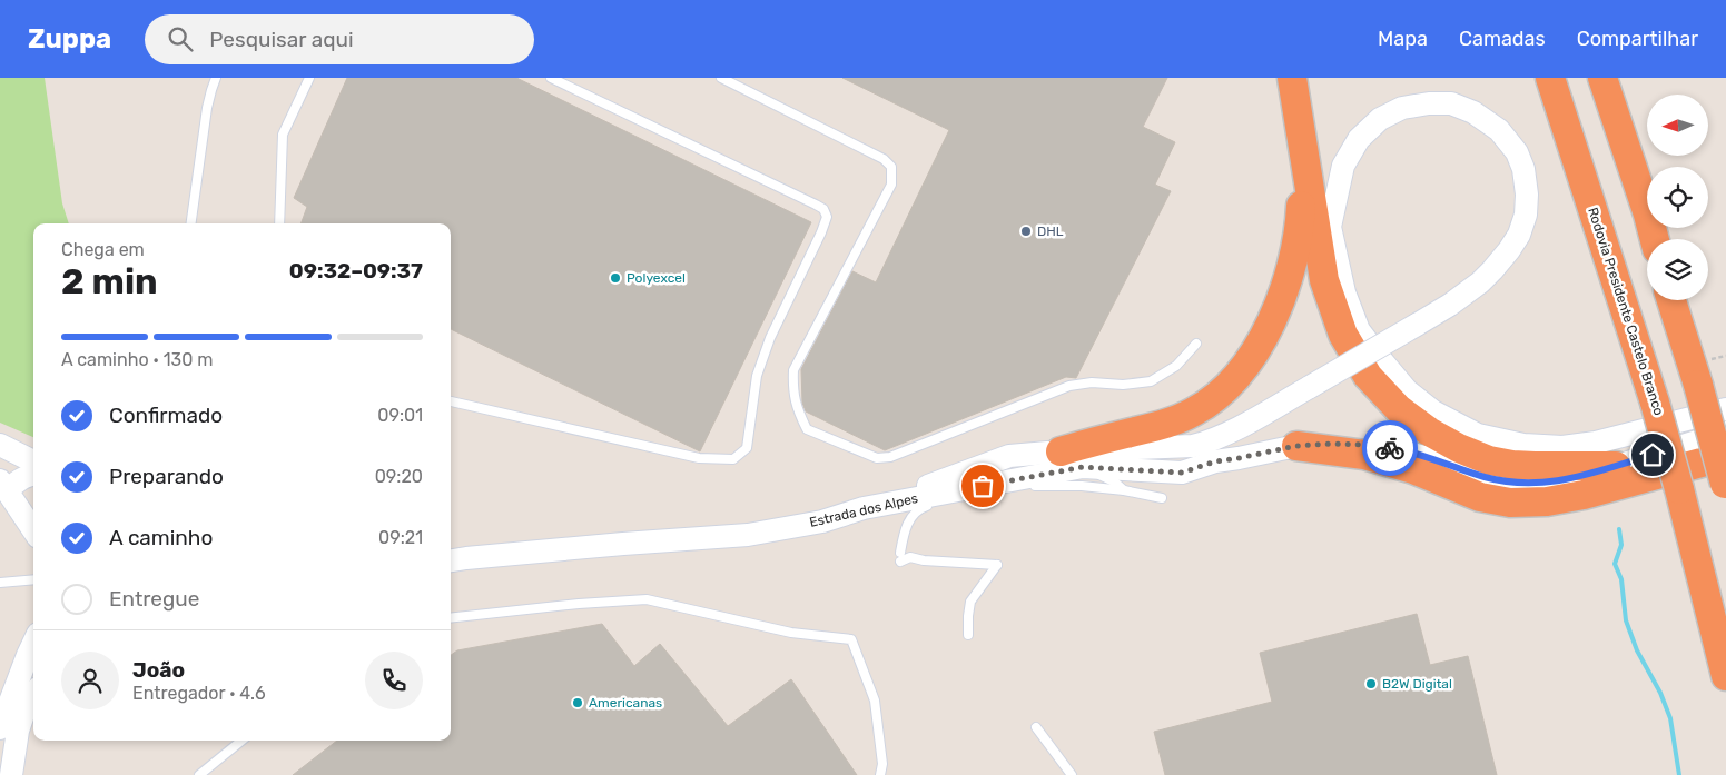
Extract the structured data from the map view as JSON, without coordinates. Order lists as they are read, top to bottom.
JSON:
{
  "streets": {
    "highway": ["Rodovia Presidente Castelo Branco"],
    "main road": ["Estrada dos Alpes"]
  },
  "places": [
    "DHL",
    "Polyexcel",
    "B2W Digital",
    "Americanas"
  ],
  "north": "left",
  "page": {
    "header": "Zuppa",
    "search": "Pesquisar aqui",
    "nav": ["Mapa", "Camadas", "Compartilhar"],
    "heading": ["2 min", "Chega em", "09:32–09:37"],
    "panel": ["João", "Entregador · 4.6"],
    "bar": "A caminho · 130 m",
    "list": [
      ["Confirmado", "09:01"],
      ["Preparando", "09:20"],
      ["A caminho", "09:21"],
      "Entregue"
    ]
  }
}
